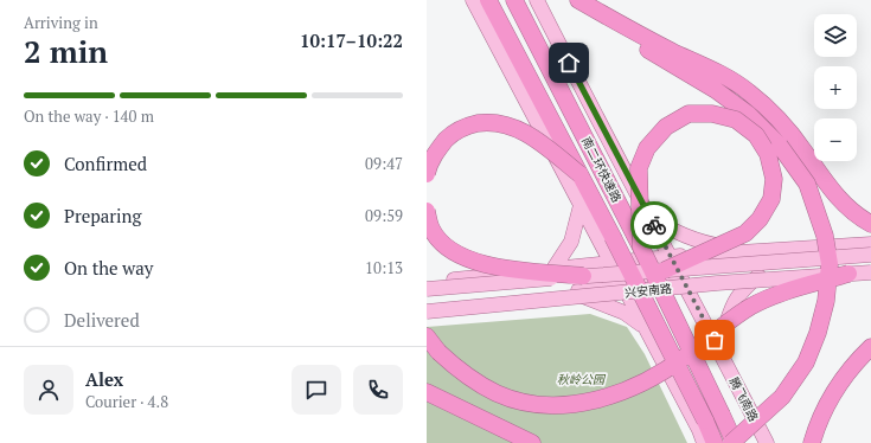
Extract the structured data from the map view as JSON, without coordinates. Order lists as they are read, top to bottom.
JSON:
{
  "streets": {
    "highway": ["南二环快速路"],
    "main road": ["兴安南路", "腾飞南路"]
  },
  "crossings": [
    ["兴安南路", "腾飞南路"]
  ],
  "parks": ["秋岭公园"],
  "page": {
    "heading": ["2 min", "Arriving in", "10:17–10:22"],
    "panel": ["Alex", "Courier · 4.8"],
    "map_buttons": ["+", "−"],
    "bar": "On the way · 140 m",
    "list": [
      ["Confirmed", "09:47"],
      ["Preparing", "09:59"],
      ["On the way", "10:13"],
      "Delivered"
    ]
  }
}
